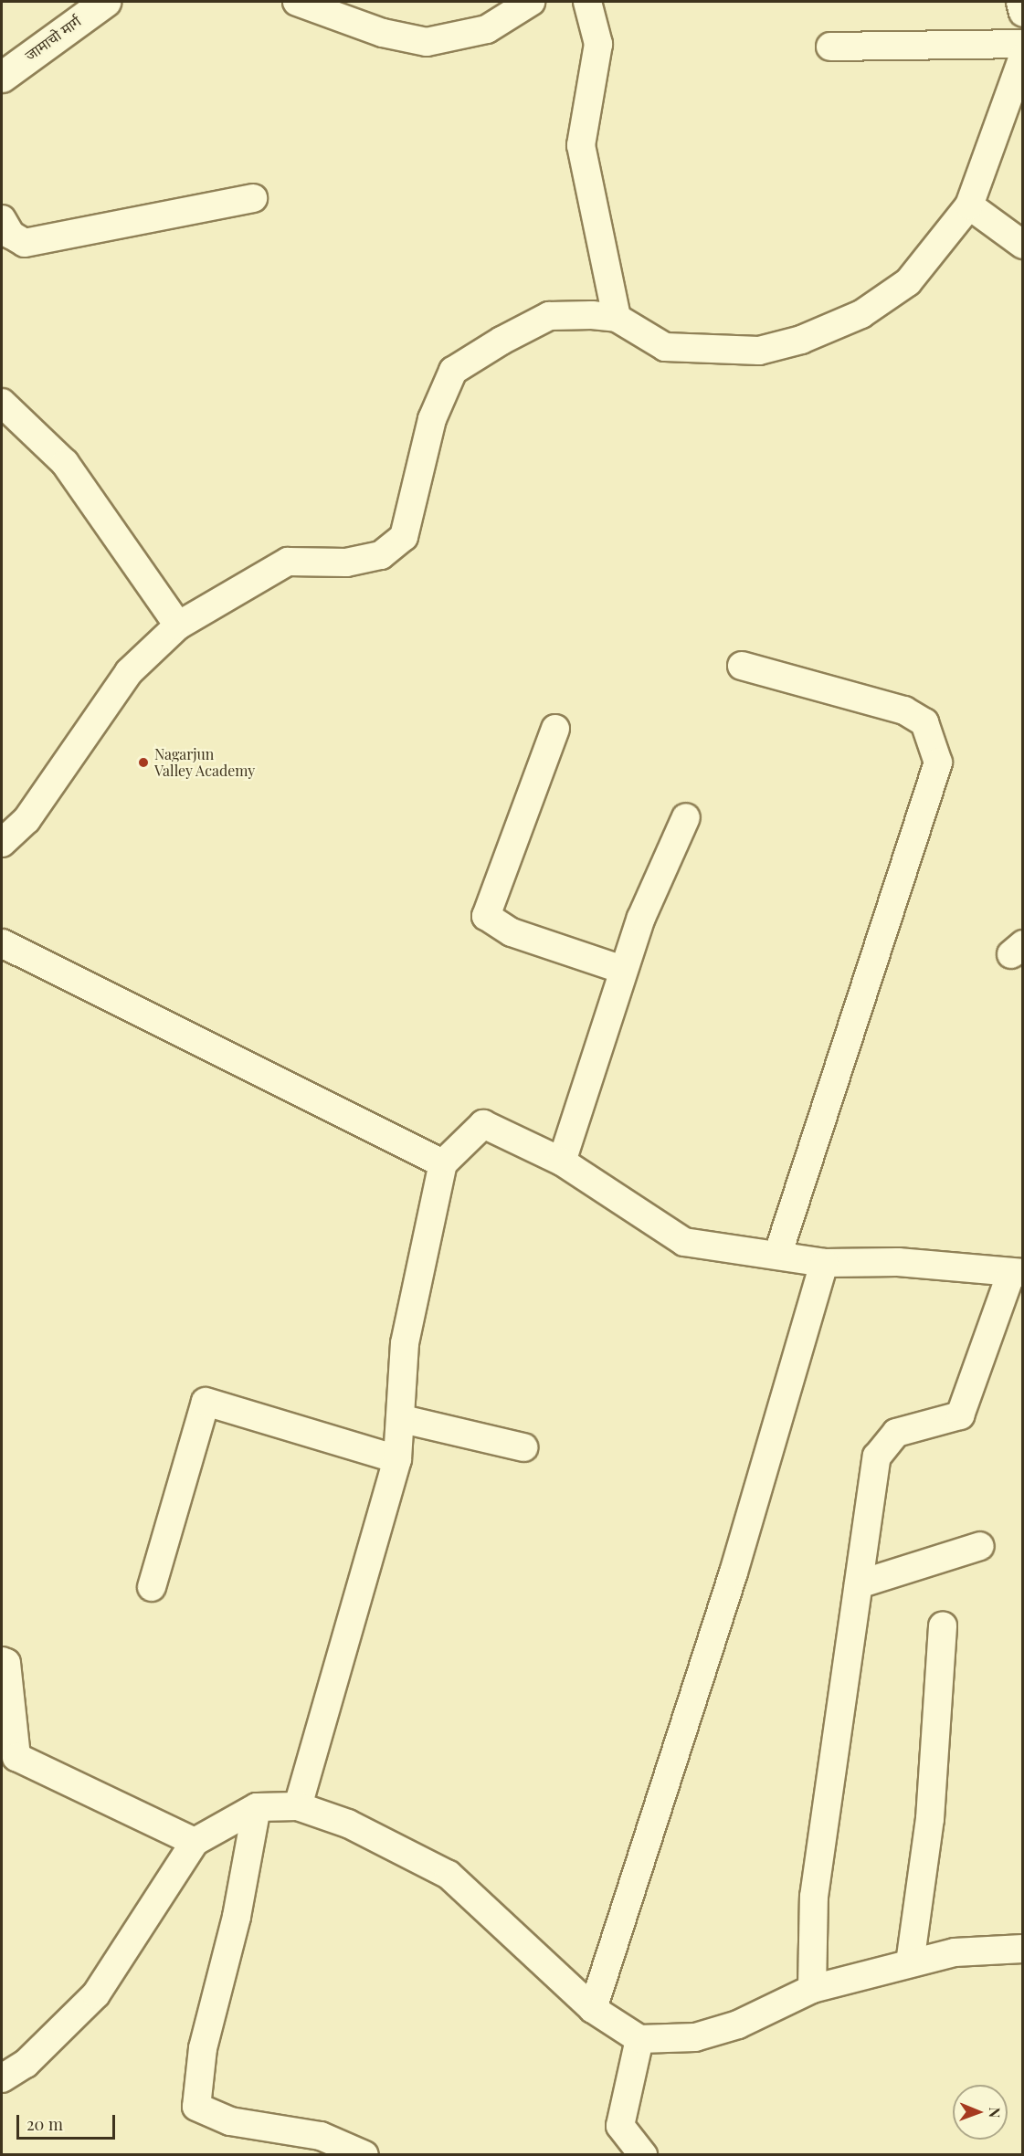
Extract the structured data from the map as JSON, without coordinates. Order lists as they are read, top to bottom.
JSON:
{
  "streets": {
    "street": ["जामाचो मार्ग"]
  },
  "places": ["Nagarjun Valley Academy"],
  "scale_bar": "20 m",
  "north": "right"
}
